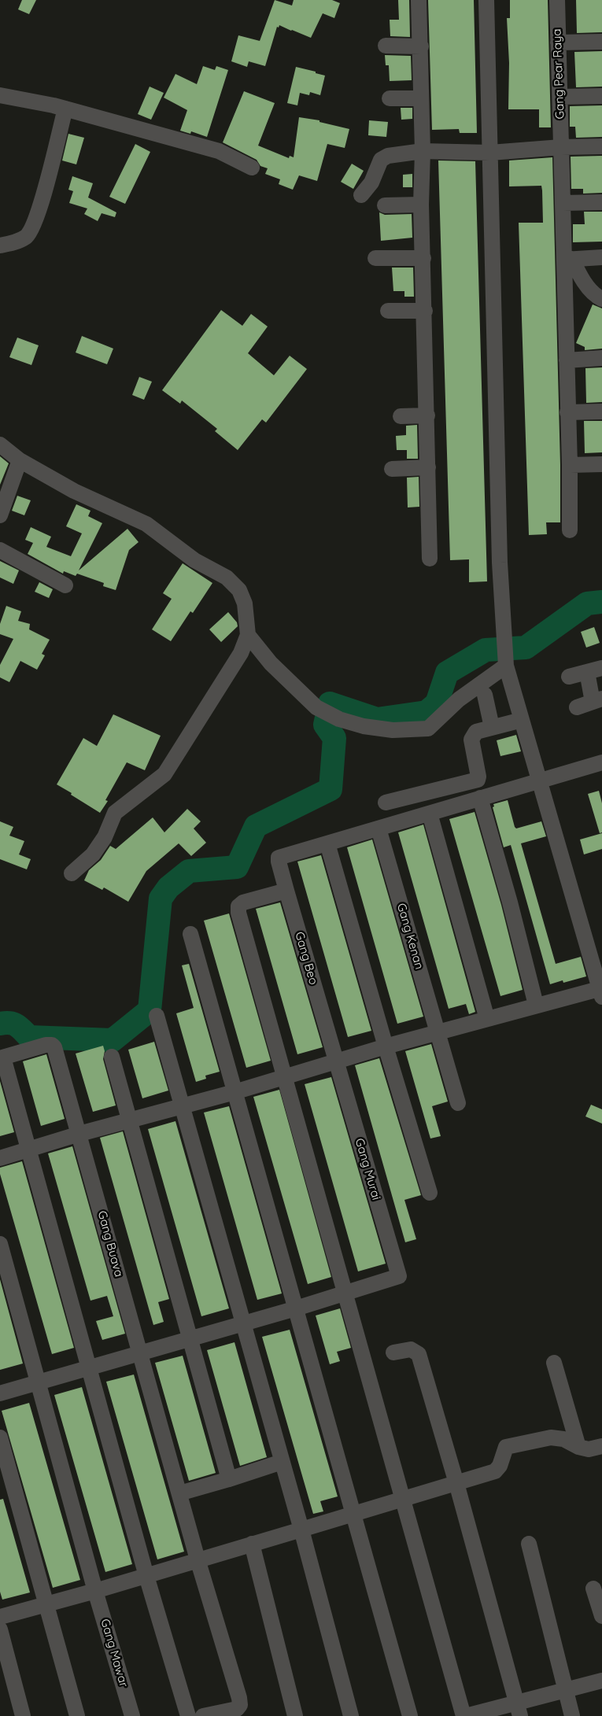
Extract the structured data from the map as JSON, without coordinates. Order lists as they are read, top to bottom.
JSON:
{
  "streets": {
    "street": [
      "Gang Pear Raya",
      "Gang Kenan",
      "Gang Beo",
      "Gang Murai",
      "Gang Buava",
      "Gang Mawar"
    ]
  },
  "crossings": [
    ["Gang Beo", "Gang Murai"]
  ]
}
